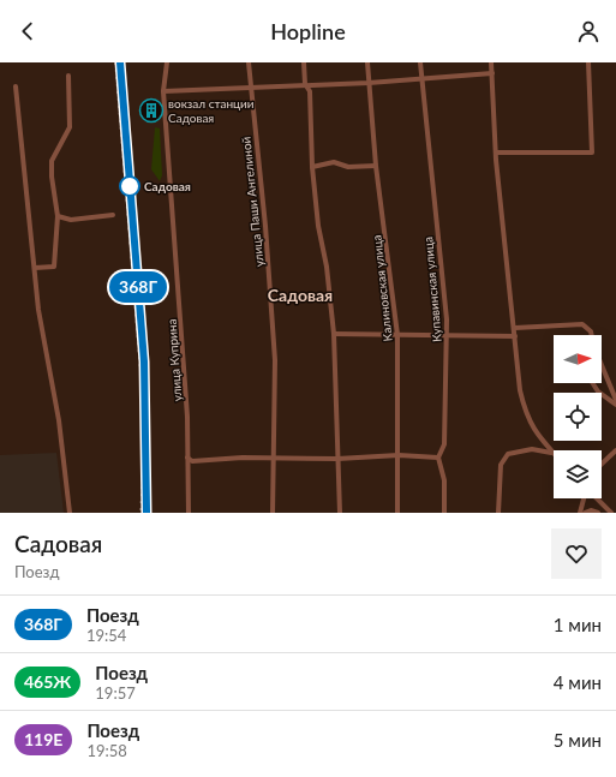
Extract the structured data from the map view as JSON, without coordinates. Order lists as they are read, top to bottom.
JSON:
{
  "streets": {
    "street": [
      "улица Паши Ангелиной",
      "Калиновская улица",
      "Купавинская улица",
      "улица Куприна"
    ]
  },
  "districts": ["Садовая"],
  "places": {
    "building": ["вокзал станции Садовая"],
    "other": ["Садовая"]
  },
  "north": "right",
  "page": {
    "header": "Hopline",
    "on_map": "368Г",
    "heading": ["Садовая", "Поезд"],
    "list": [
      {
        "mark": "368Г",
        "name": "Поезд",
        "note": "19:54",
        "value": "1 мин"
      },
      {
        "mark": "465Ж",
        "name": "Поезд",
        "note": "19:57",
        "value": "4 мин"
      },
      {
        "mark": "119Е",
        "name": "Поезд",
        "note": "19:58",
        "value": "5 мин"
      }
    ]
  }
}
